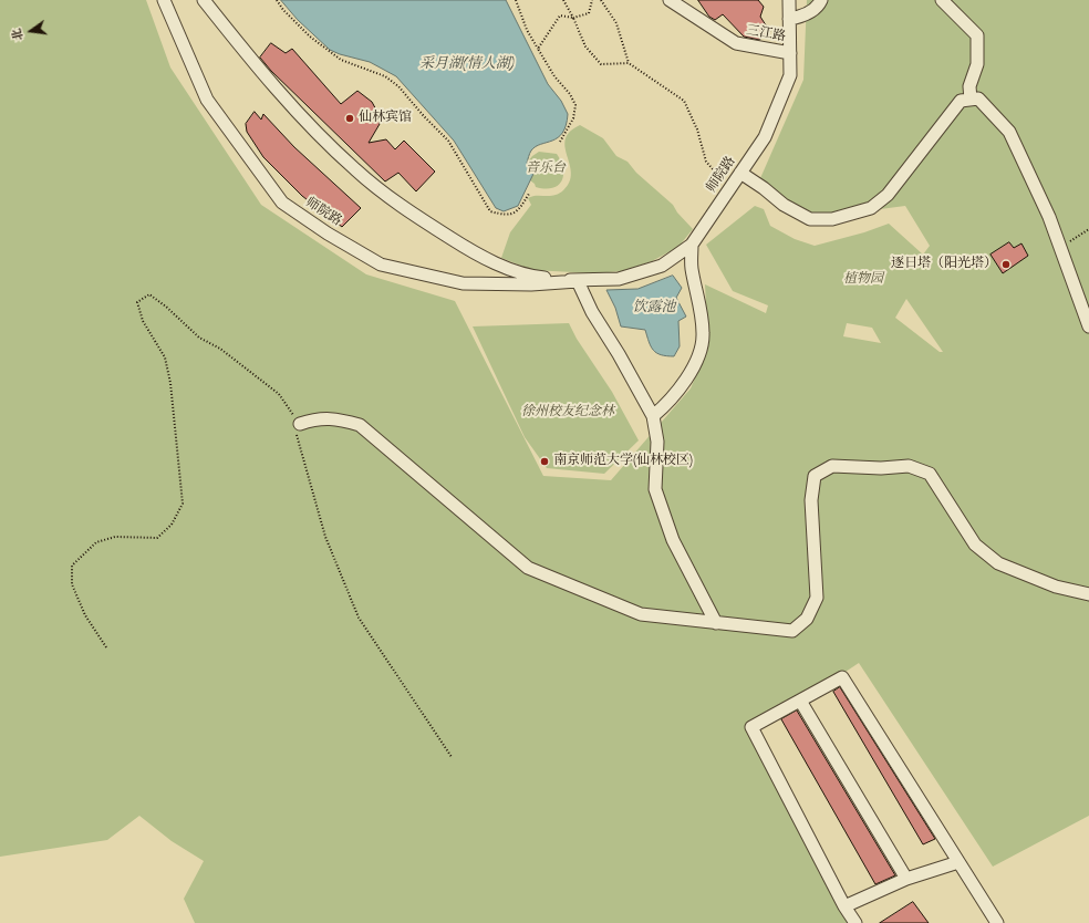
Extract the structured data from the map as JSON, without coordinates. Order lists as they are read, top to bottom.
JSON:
{
  "streets": {
    "street": ["三江路", "师院路"]
  },
  "crossings": [
    ["三江路", "师院路"]
  ],
  "water": ["采月湖(情人湖)", "饮露池"],
  "parks": ["音乐台", "植物园", "徐州校友纪念林"],
  "places": ["仙林宾馆", "逐日塔（阳光塔）", "南京师范大学(仙林校区)"],
  "north": "left"
}
